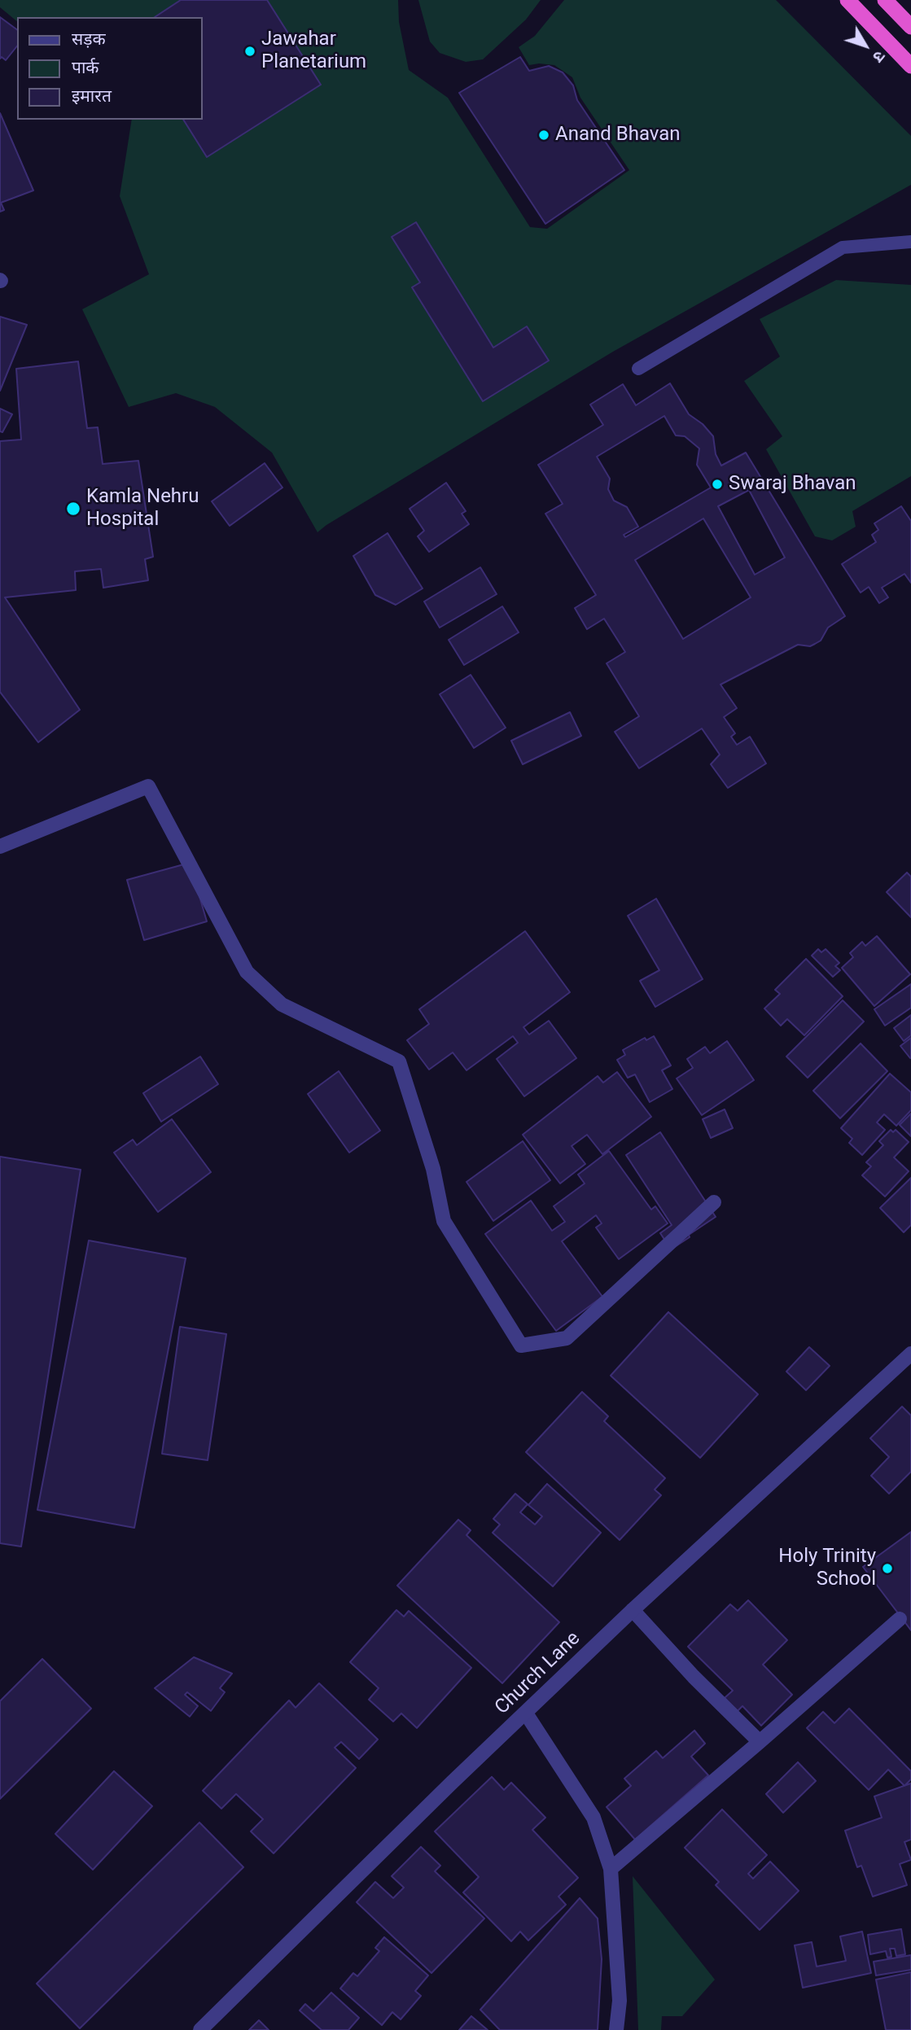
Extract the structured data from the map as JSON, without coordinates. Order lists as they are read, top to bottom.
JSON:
{
  "streets": {
    "street": ["Church Lane"]
  },
  "places": [
    "Jawahar Planetarium",
    "Anand Bhavan",
    "Swaraj Bhavan",
    "Kamla Nehru Hospital",
    "Holy Trinity School"
  ],
  "legend": ["सड़क", "पार्क", "इमारत"],
  "north": "bottom right"
}
